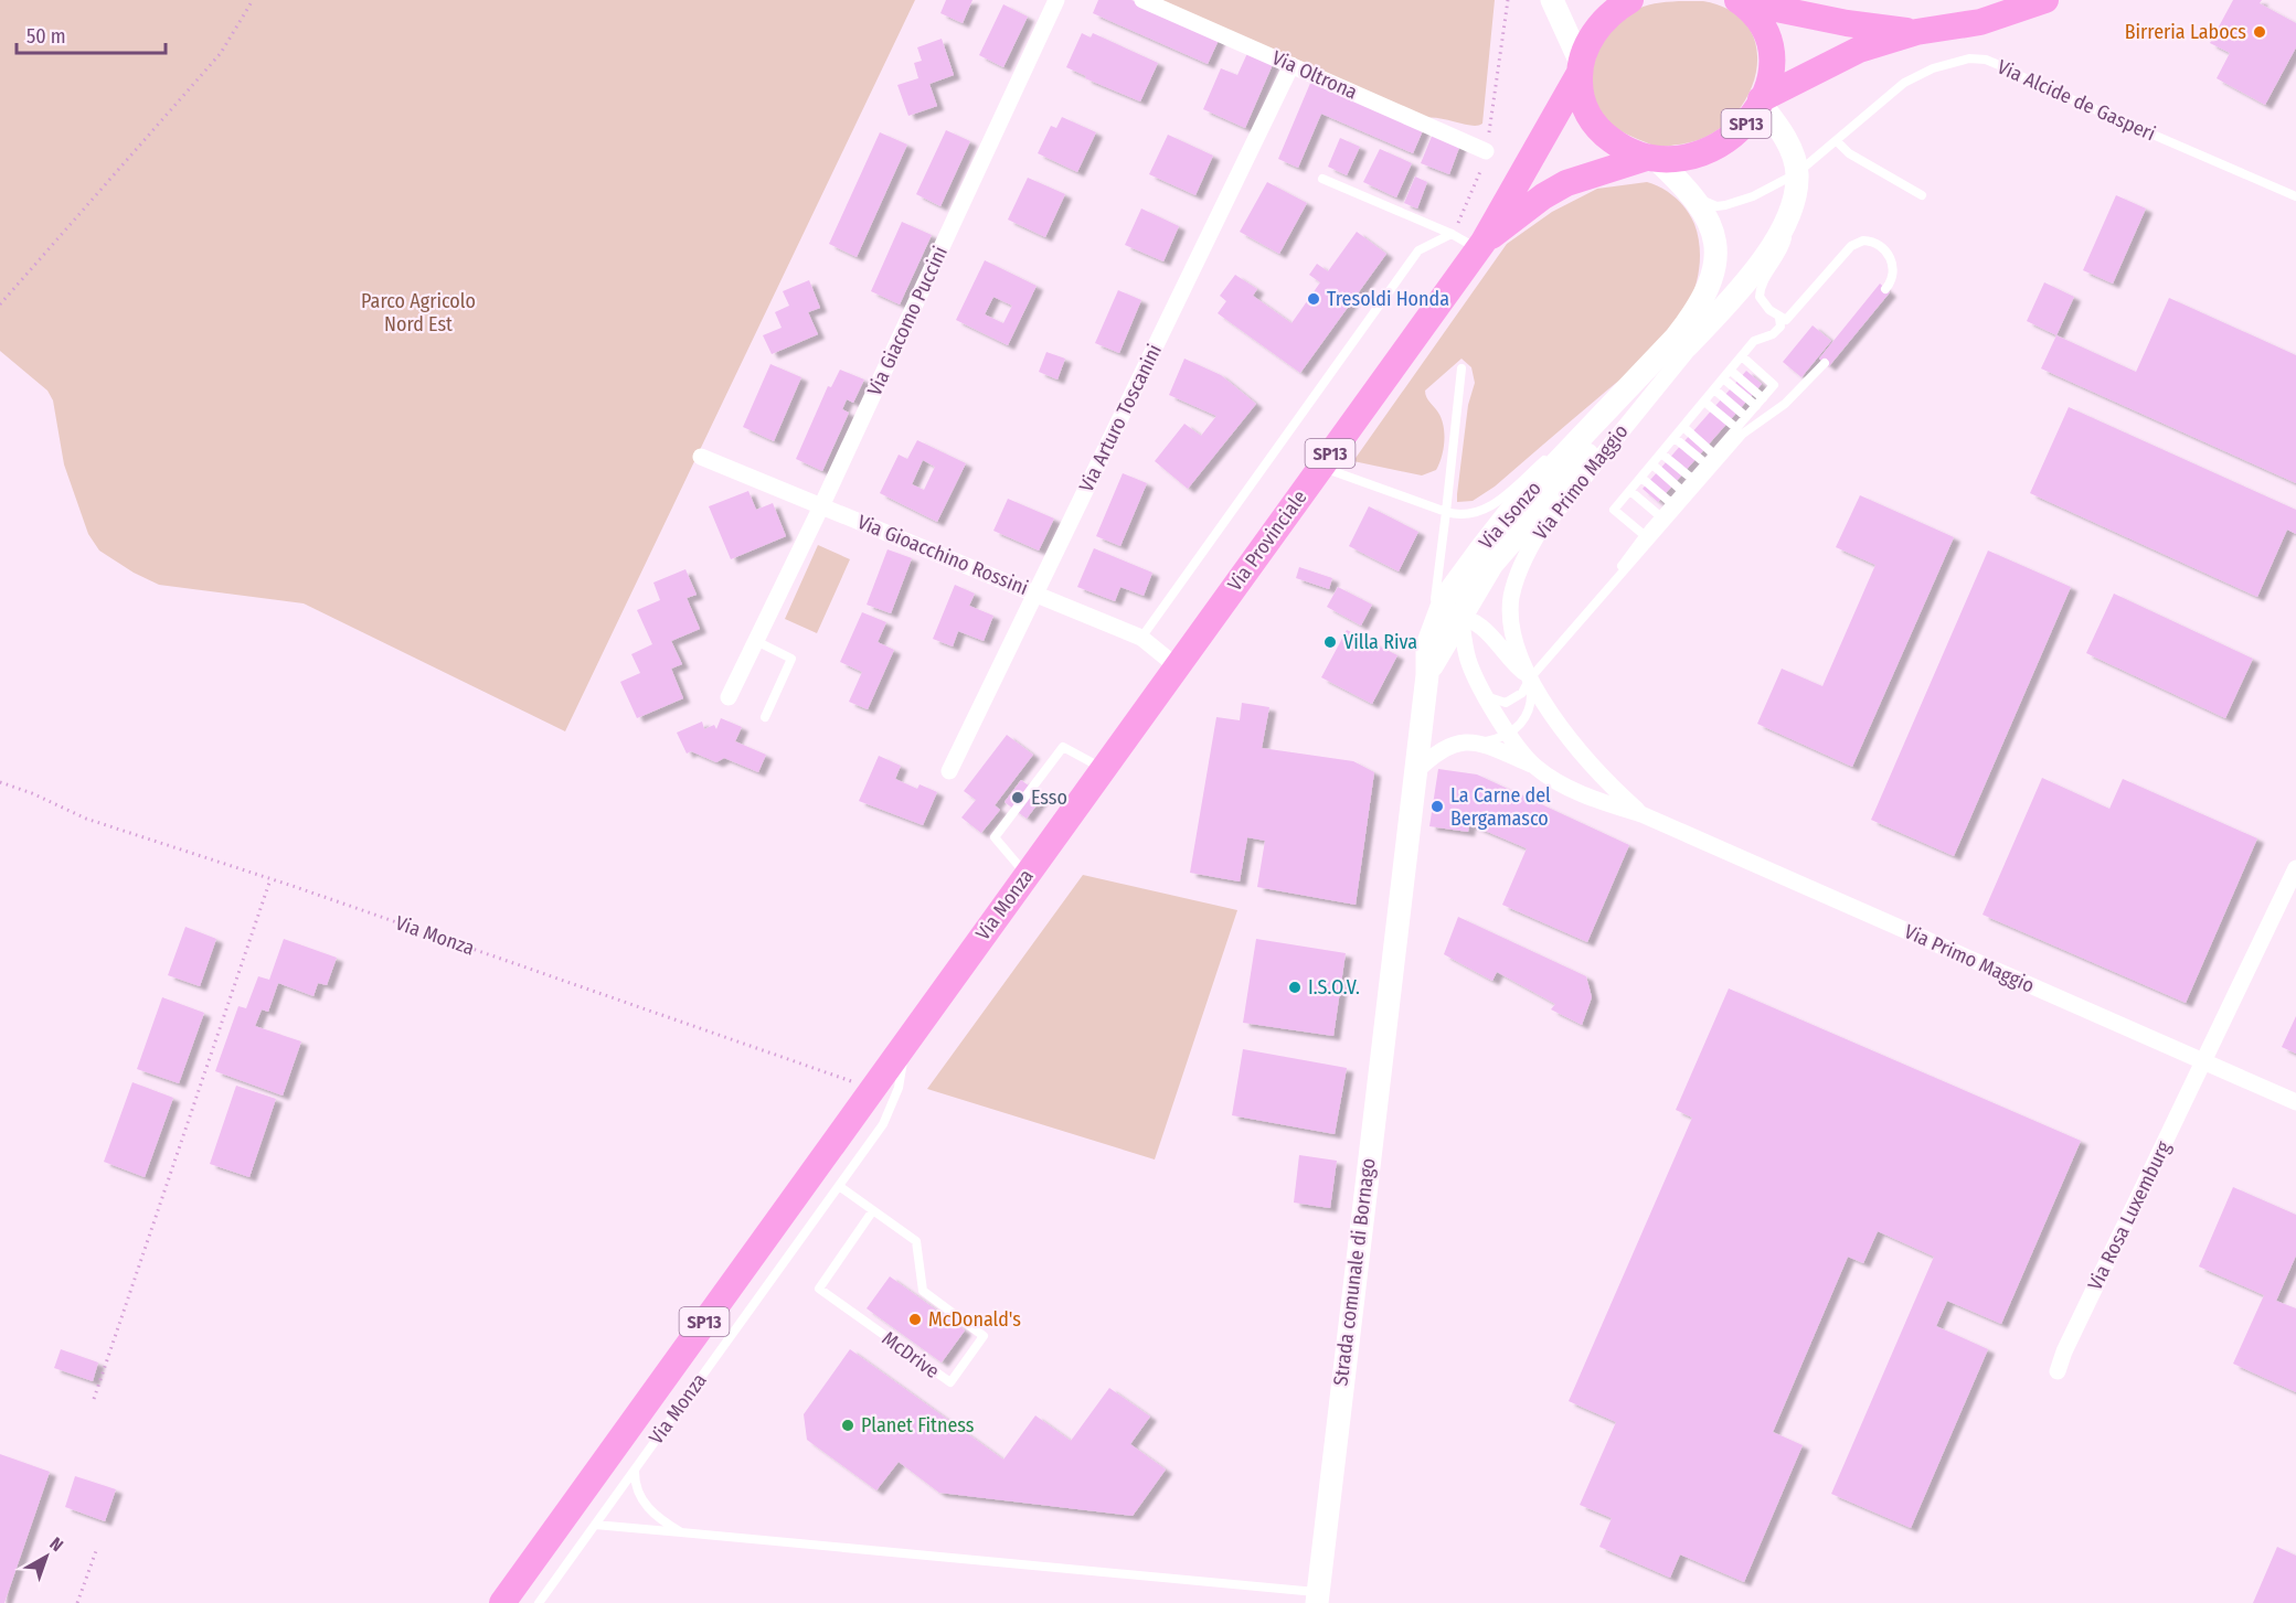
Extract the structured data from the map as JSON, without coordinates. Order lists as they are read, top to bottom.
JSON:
{
  "streets": {
    "main road": ["SP13", "Via Provinciale", "Via Monza"],
    "street": [
      "Via Oltrona",
      "Via Giacomo Puccini",
      "Via Arturo Toscanini",
      "Via Primo Maggio",
      "Via Isonzo",
      "Via Gioacchino Rossini",
      "Via Rosa Luxemburg",
      "Strada comunale di Bornago"
    ],
    "lane": ["Via Alcide de Gasperi", "McDrive"]
  },
  "crossings": [
    ["Via Oltrona", "Via Arturo Toscanini"],
    ["Via Alcide de Gasperi", "Via Isonzo"],
    ["SP13", "Via Isonzo"],
    ["SP13", "Via Provinciale"],
    ["Via Giacomo Puccini", "Via Gioacchino Rossini"],
    ["Via Arturo Toscanini", "Via Gioacchino Rossini"],
    ["Via Primo Maggio", "Via Isonzo"],
    ["Via Primo Maggio", "Via Rosa Luxemburg"],
    ["Via Isonzo", "Via Provinciale"],
    ["Via Isonzo", "Strada comunale di Bornago"],
    ["Via Provinciale", "Via Gioacchino Rossini"],
    ["Via Provinciale", "Via Monza"]
  ],
  "parks": ["Parco Agricolo Nord Est"],
  "places": [
    "Birreria Labocs",
    "Tresoldi Honda",
    "Villa Riva",
    "Esso",
    "La Carne del Bergamasco",
    "I.S.O.V.",
    "McDonald's",
    "Planet Fitness"
  ],
  "scale_bar": "50 m",
  "north": "top right"
}
